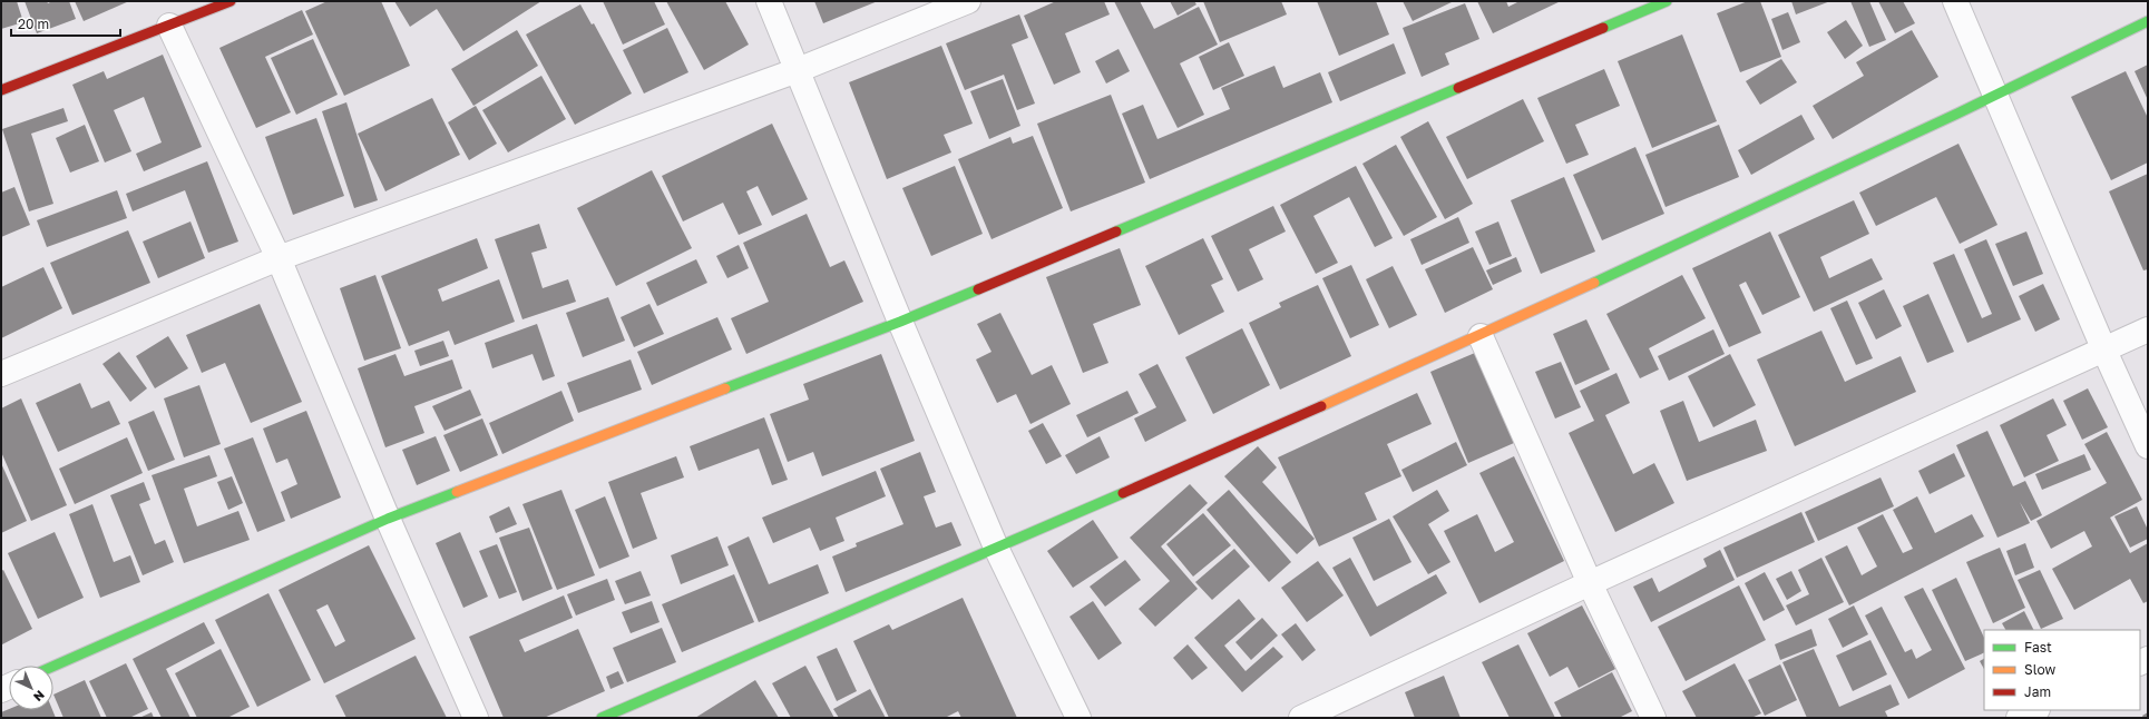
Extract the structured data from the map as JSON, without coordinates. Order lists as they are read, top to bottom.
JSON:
{
  "legend": ["Fast", "Slow", "Jam"],
  "scale_bar": "20 m",
  "north": "bottom right"
}
